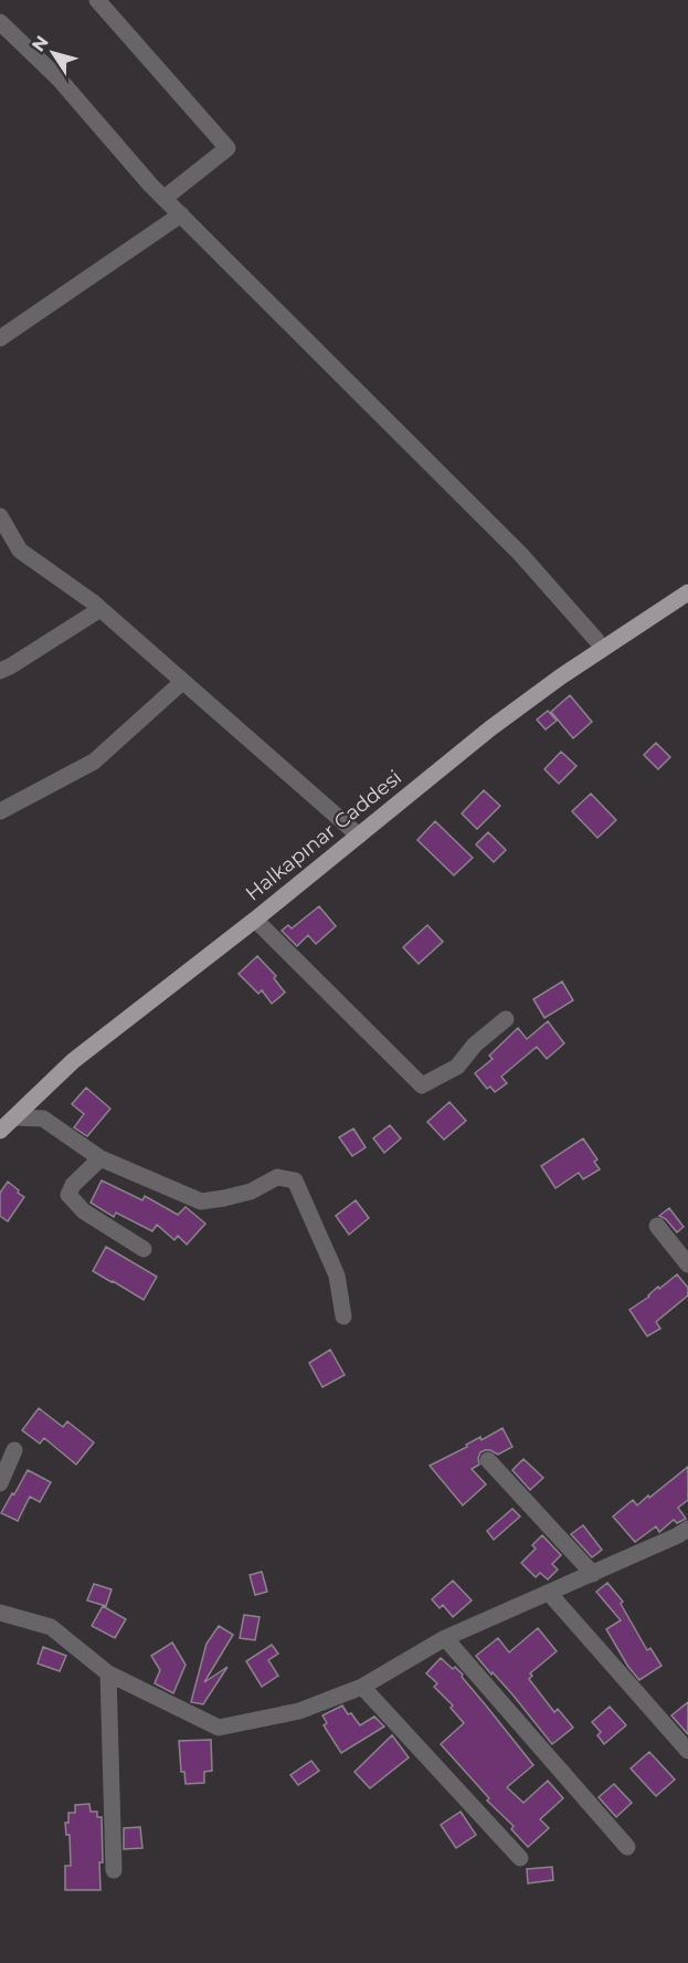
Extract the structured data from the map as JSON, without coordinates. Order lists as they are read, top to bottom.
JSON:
{
  "streets": {
    "main road": ["Halkapınar Caddesi"]
  },
  "north": "top left"
}
